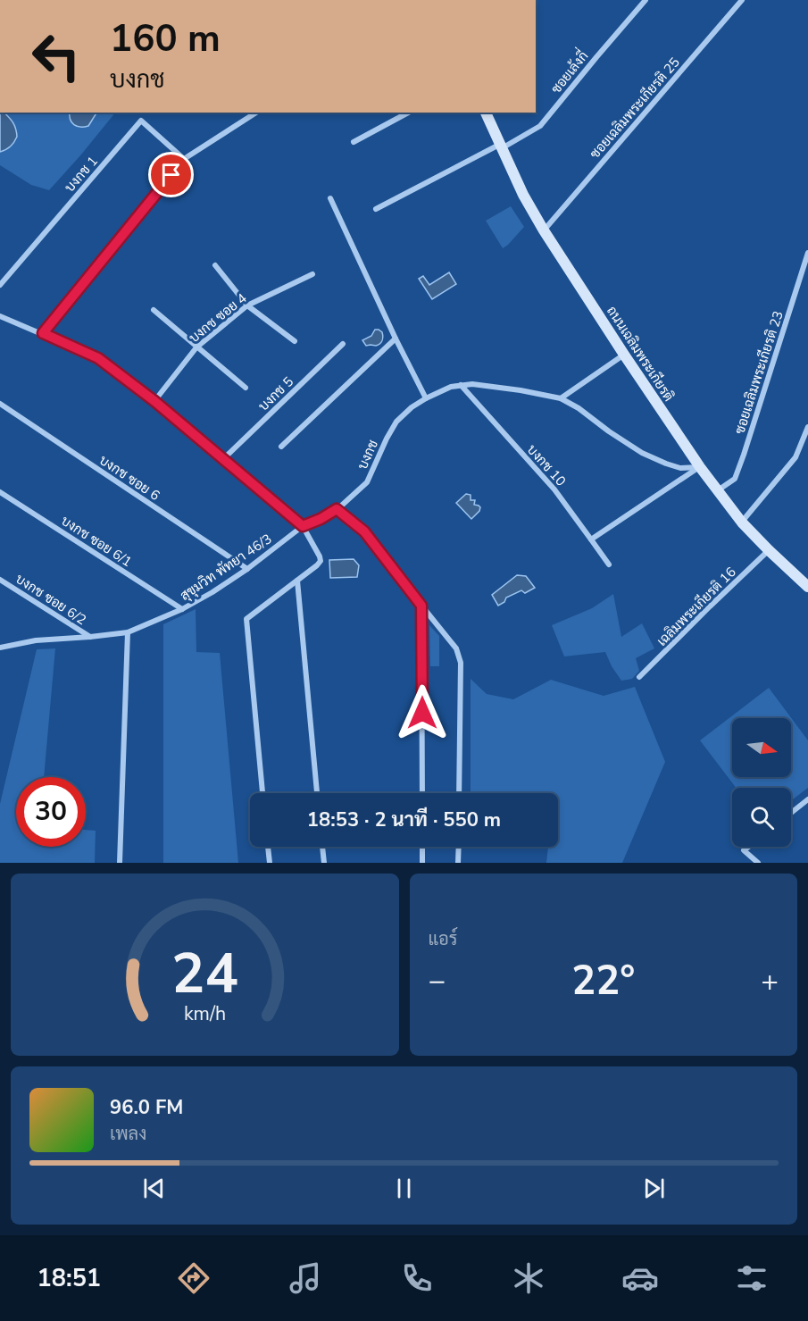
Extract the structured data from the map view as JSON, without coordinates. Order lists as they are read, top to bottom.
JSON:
{
  "streets": {
    "main road": ["ถนนเฉลิมพระเกียรติ"],
    "street": [
      "ซอยเล้งกี่",
      "ซอยเฉลิมพระเกียรติ 25",
      "บงกช 1",
      "บงกช ซอย 4",
      "ซอยเฉลิมพระเกียรติ 23",
      "บงกช 5",
      "บงกช",
      "บงกช 10",
      "บงกช ซอย 6",
      "บงกช ซอย 6/1",
      "สุขุมวิท พัทยา 46/3",
      "บงกช ซอย 6/2",
      "เฉลิมพระเกียรติ 16"
    ]
  },
  "crossings": [
    ["ซอยเล้งกี่", "ถนนเฉลิมพระเกียรติ"],
    ["ซอยเฉลิมพระเกียรติ 25", "ถนนเฉลิมพระเกียรติ"],
    ["ถนนเฉลิมพระเกียรติ", "ซอยเฉลิมพระเกียรติ 23"],
    ["ถนนเฉลิมพระเกียรติ", "บงกช"],
    ["ถนนเฉลิมพระเกียรติ", "เฉลิมพระเกียรติ 16"],
    ["บงกช", "บงกช 10"],
    ["บงกช", "สุขุมวิท พัทยา 46/3"],
    ["บงกช ซอย 6", "สุขุมวิท พัทยา 46/3"],
    ["บงกช ซอย 6/1", "สุขุมวิท พัทยา 46/3"],
    ["สุขุมวิท พัทยา 46/3", "บงกช ซอย 6/2"]
  ],
  "north": "right",
  "page": {
    "turn": ["160 m", "บงกช"],
    "limit": "30",
    "trip": "18:53 · 2 นาที · 550 m",
    "tile": "แอร์",
    "heat": ["−", "22°", "+"],
    "song": ["96.0 FM", "เพลง"],
    "tabs": "18:51",
    "gauge": ["24", "km/h"]
  }
}
